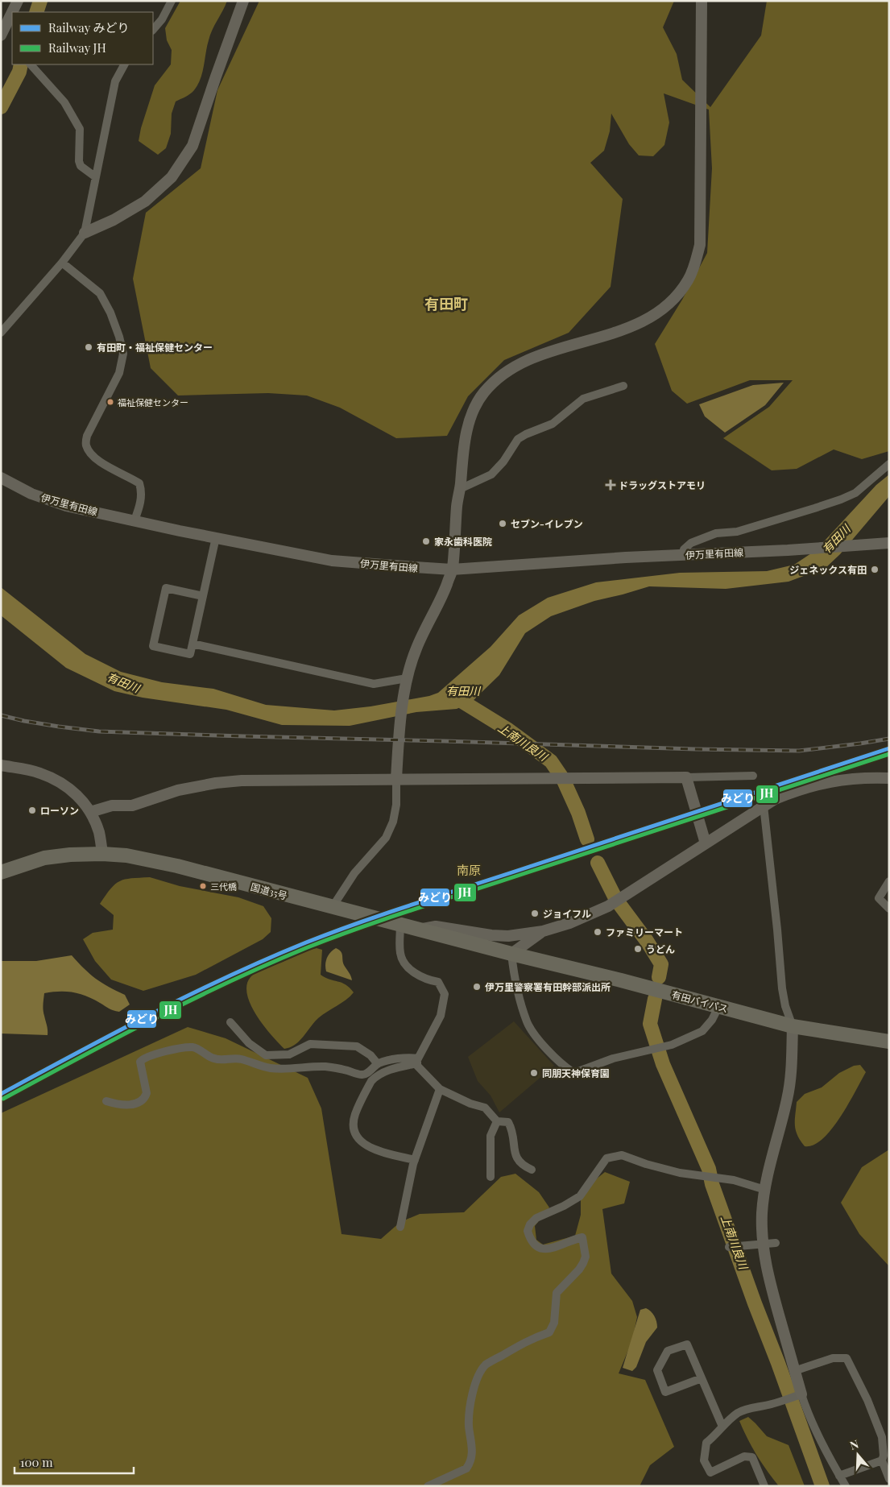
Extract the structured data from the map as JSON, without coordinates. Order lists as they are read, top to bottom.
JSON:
{
  "streets": {
    "highway": ["国道35号", "有田バイパス"],
    "street": ["伊万里有田線"]
  },
  "crossings": [
    ["国道35号", "有田バイパス"]
  ],
  "districts": ["有田町", "南原"],
  "water": ["有田川", "上南川良川"],
  "places": {
    "other": [
      "有田町・福祉保健センター",
      "福祉保健センター",
      "セブン-イレブン",
      "家永歯科医院",
      "ジェネックス有田",
      "ローソン",
      "三代橋",
      "ジョイフル",
      "ファミリーマート",
      "うどん",
      "伊万里警察署有田幹部派出所",
      "同朋天神保育園"
    ],
    "health": ["ドラッグストアモリ"]
  },
  "lines": ["rail line みどり", "rail line JH"],
  "legend": ["Railway みどり", "Railway JH"],
  "scale_bar": "100 m",
  "north": "top"
}
